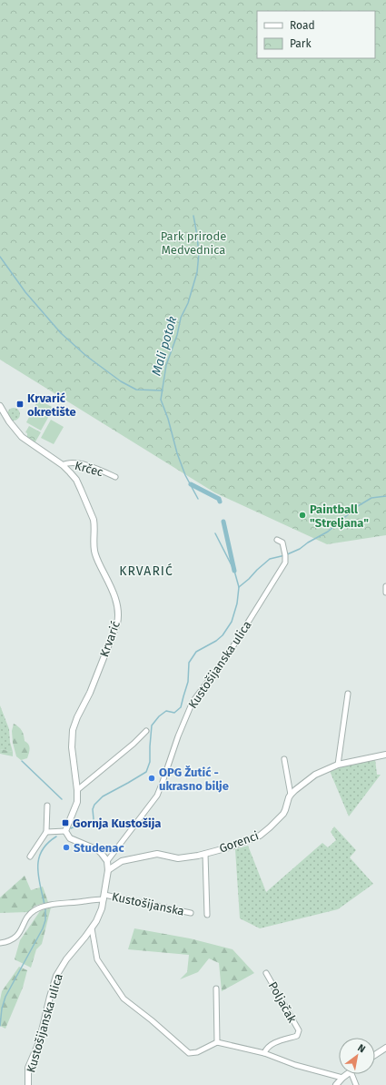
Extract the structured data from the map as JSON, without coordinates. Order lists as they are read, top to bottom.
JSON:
{
  "streets": {
    "street": [
      "Krčec",
      "Krvarić",
      "Kustošijanska ulica",
      "Gorenci",
      "Kustošijanska",
      "Poljačak"
    ]
  },
  "crossings": [
    ["Krčec", "Krvarić"],
    ["Kustošijanska ulica", "Gorenci"],
    ["Kustošijanska ulica", "Kustošijanska"]
  ],
  "districts": ["KRVARIĆ"],
  "water": ["Mali potok"],
  "parks": ["Park prirode Medvednica"],
  "places": {
    "transit": ["Krvarić okretište", "Gornja Kustošija"],
    "other": ["Paintball \"Streljana\"", "OPG Žutić - ukrasno bilje", "Studenac"]
  },
  "legend": ["Road", "Park"],
  "north": "top right"
}
